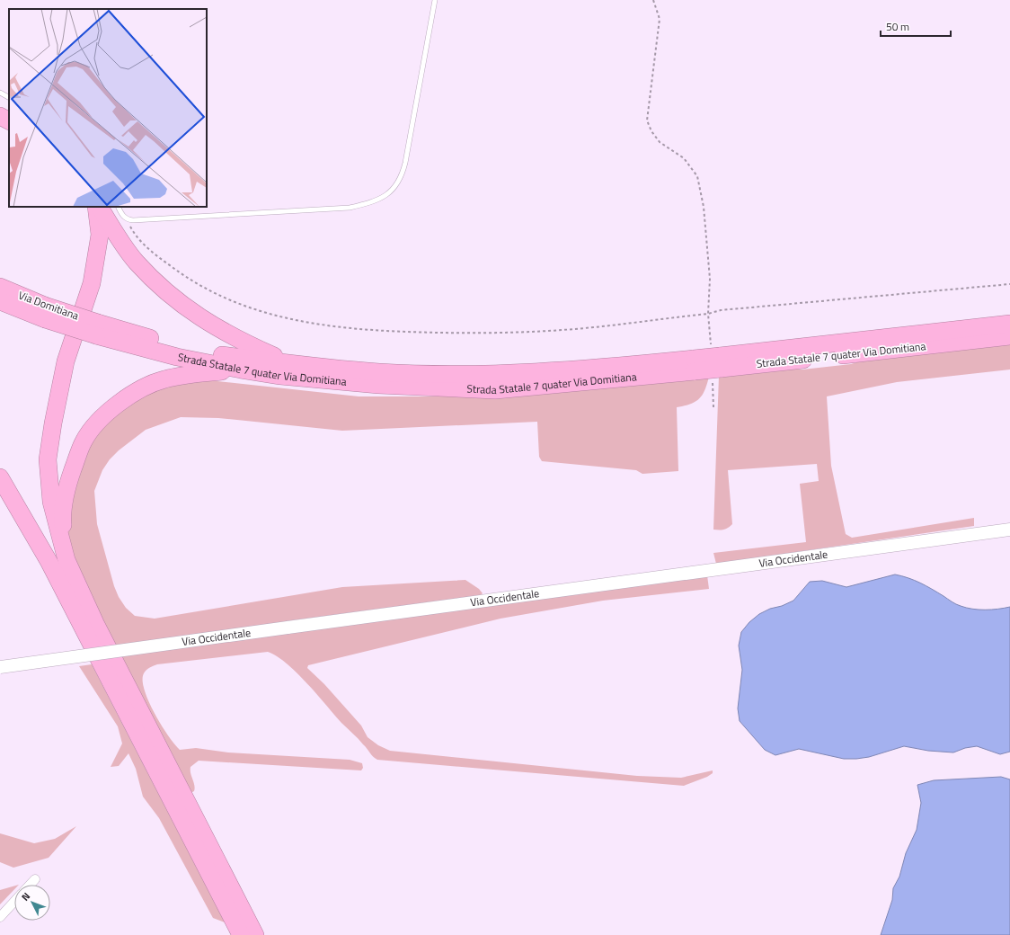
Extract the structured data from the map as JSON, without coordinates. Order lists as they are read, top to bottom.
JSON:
{
  "streets": {
    "highway": ["Via Domitiana", "Strada Statale 7 quater Via Domitiana"],
    "street": ["Via Occidentale"]
  },
  "crossings": [
    ["Via Domitiana", "Strada Statale 7 quater Via Domitiana"]
  ],
  "scale_bar": "50 m",
  "north": "top left"
}
